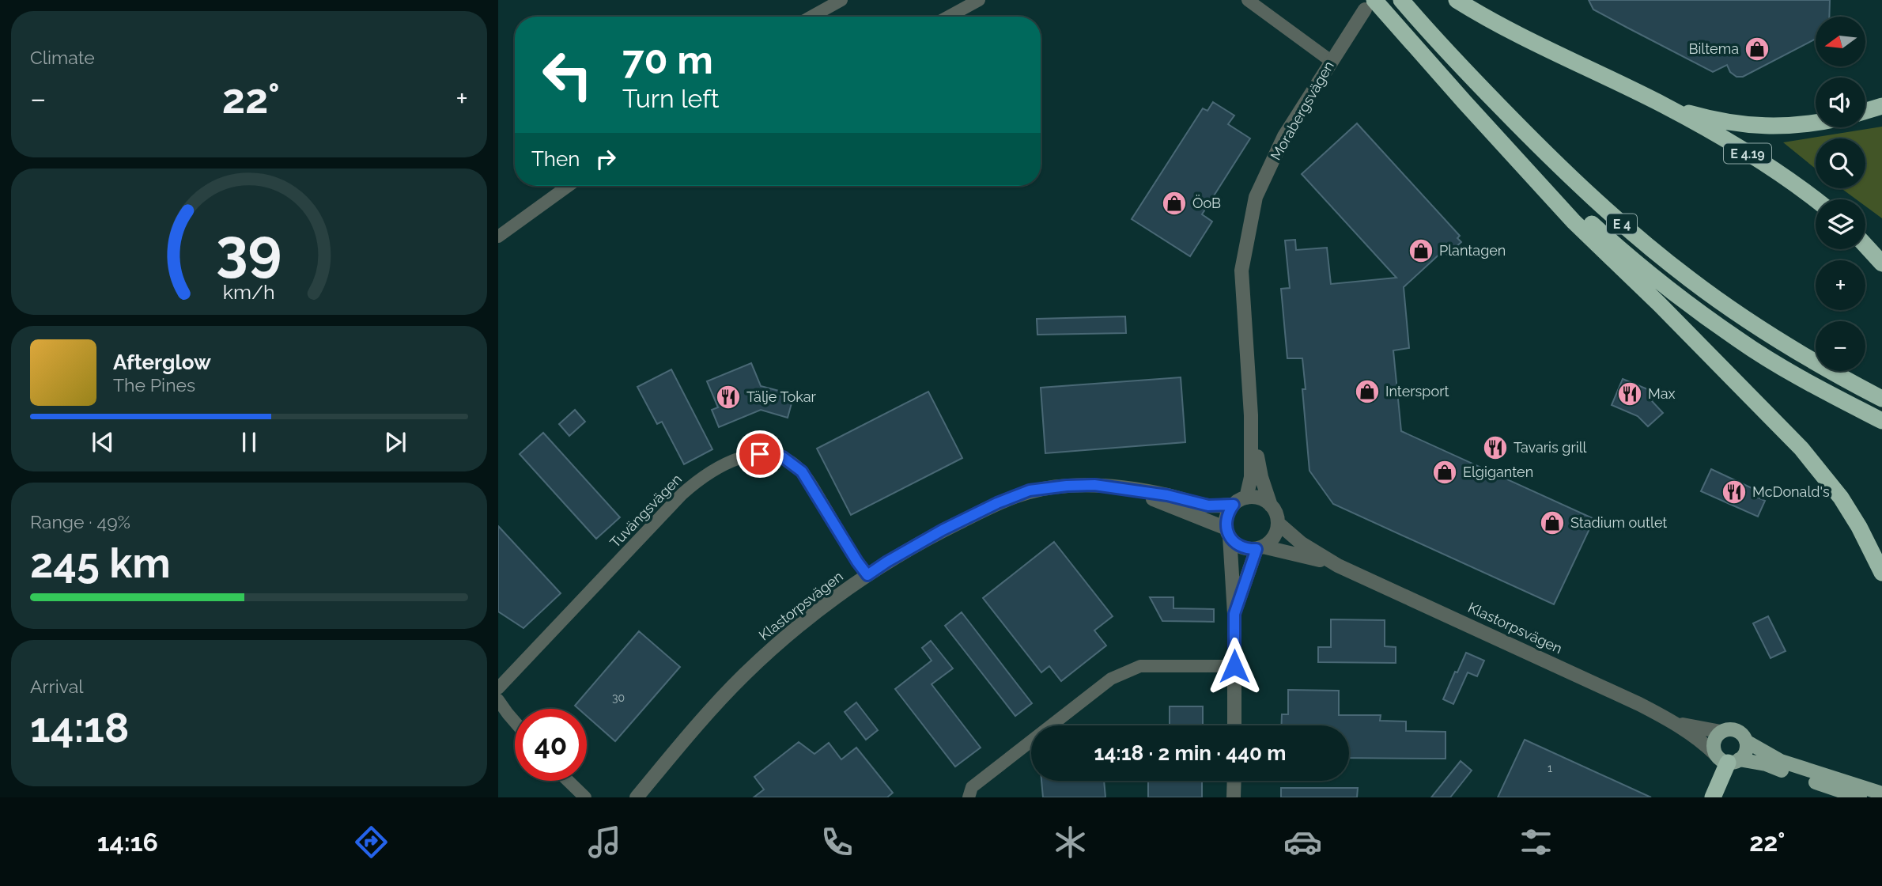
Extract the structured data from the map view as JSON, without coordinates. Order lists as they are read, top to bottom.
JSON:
{
  "streets": {
    "highway": ["E 4.19", "E 4"],
    "main road": ["Klastorpsvägen"],
    "street": ["Morabergsvägen", "Tuvängsvägen"]
  },
  "crossings": [
    ["Morabergsvägen", "E 4"],
    ["Morabergsvägen", "Klastorpsvägen"],
    ["Tuvängsvägen", "Klastorpsvägen"]
  ],
  "places": {
    "shop": [
      "Biltema",
      "ÖoB",
      "Plantagen",
      "Intersport",
      "Elgiganten",
      "Stadium outlet"
    ],
    "restaurant": [
      "Max",
      "Tälje Tokar",
      "Tavaris grill",
      "McDonald's"
    ]
  },
  "house_numbers": ["30", "1"],
  "north": "left",
  "page": {
    "tile": [
      "Climate",
      ["Range · 49%", "245 km"],
      ["Arrival", "14:18"]
    ],
    "map_buttons": ["+", "−"],
    "turn": ["70 m", "Turn left"],
    "heat": ["−", "22°", "+"],
    "then": "Then",
    "song": ["Afterglow", "The Pines"],
    "limit": "40",
    "trip": "14:18 · 2 min · 440 m",
    "tabs": ["14:16", "22°"],
    "gauge": ["39", "km/h"]
  }
}
